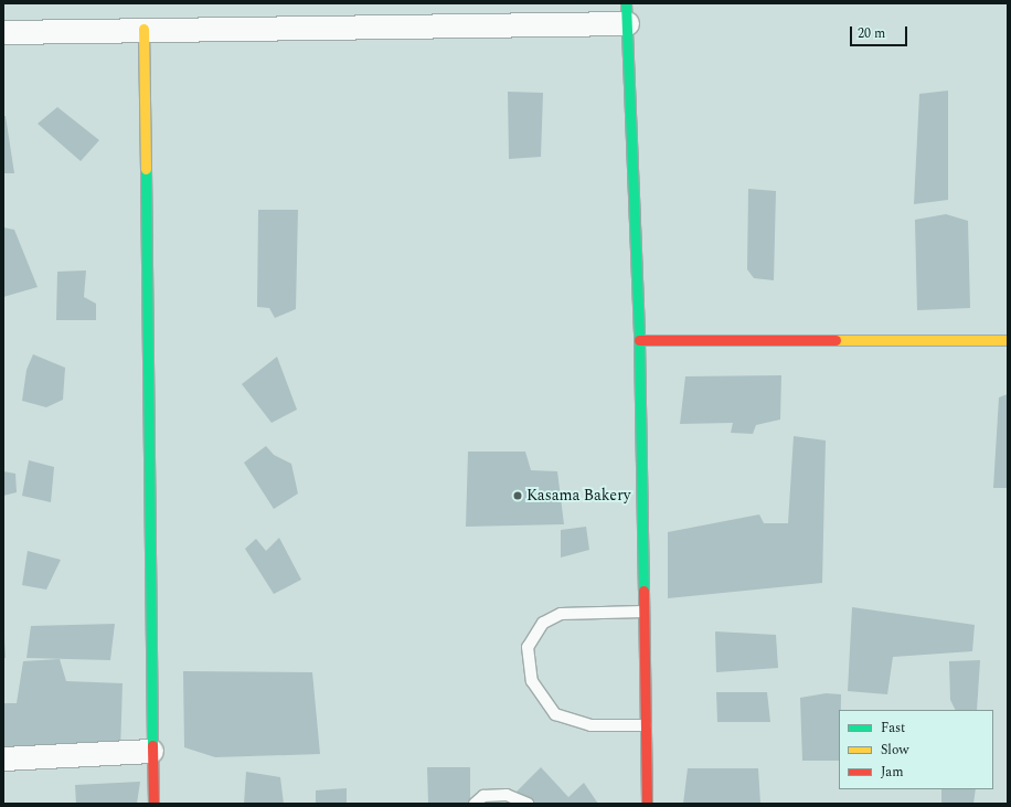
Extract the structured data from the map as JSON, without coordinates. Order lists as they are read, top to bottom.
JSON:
{
  "places": ["Kasama Bakery"],
  "legend": ["Fast", "Slow", "Jam"],
  "scale_bar": "20 m"
}
